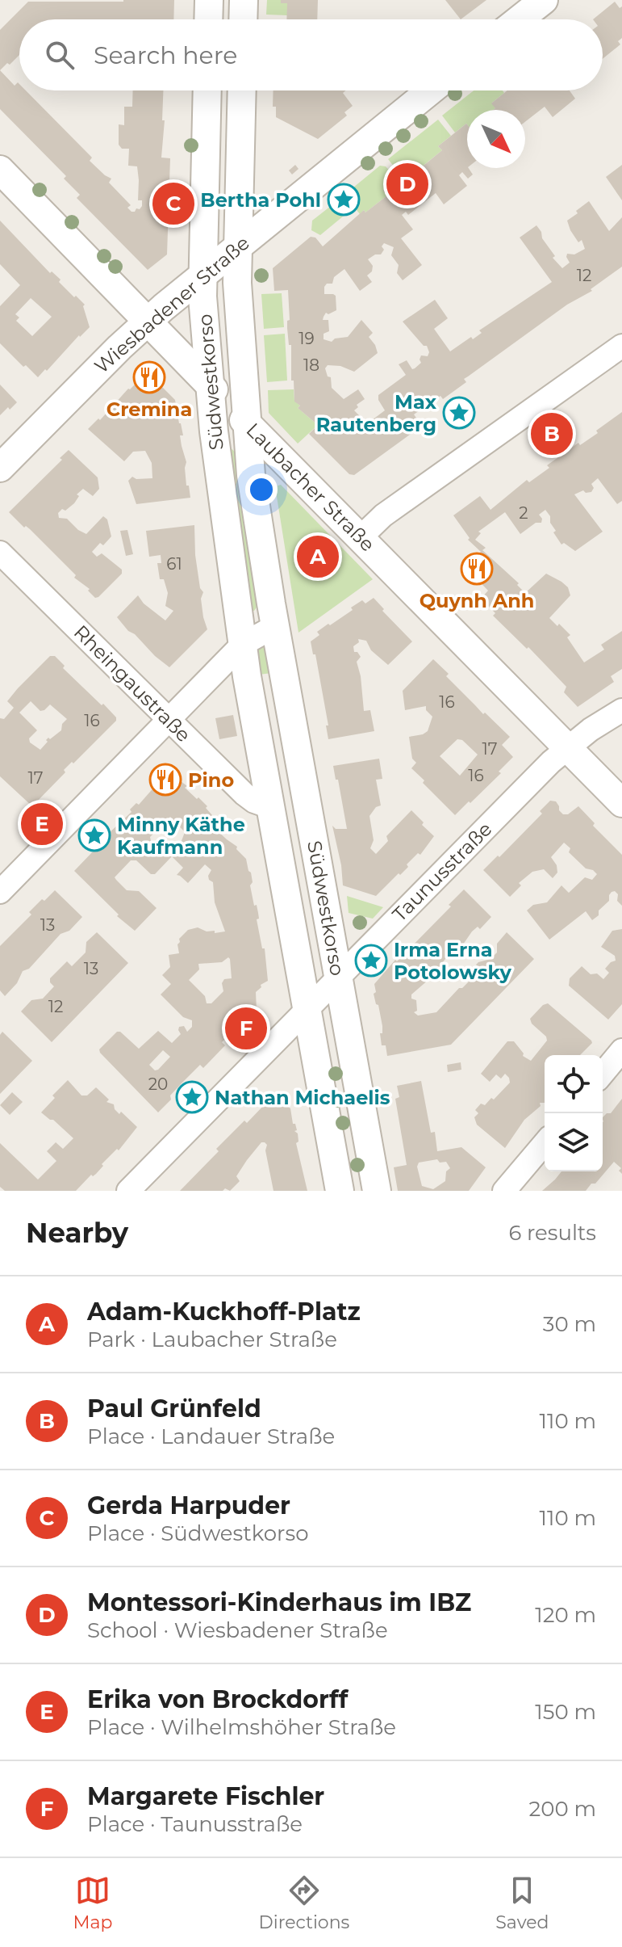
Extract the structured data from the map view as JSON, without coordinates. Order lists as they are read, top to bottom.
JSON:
{
  "streets": {
    "street": [
      "Wiesbadener Straße",
      "Südwestkorso",
      "Laubacher Straße",
      "Rheingaustraße",
      "Taunusstraße"
    ]
  },
  "crossings": [
    ["Wiesbadener Straße", "Südwestkorso"],
    ["Wiesbadener Straße", "Laubacher Straße"],
    ["Südwestkorso", "Laubacher Straße"],
    ["Südwestkorso", "Rheingaustraße"],
    ["Südwestkorso", "Taunusstraße"],
    ["Laubacher Straße", "Taunusstraße"]
  ],
  "places": {
    "place": [
      "Bertha Pohl",
      "Max Rautenberg",
      "Minny Käthe Kaufmann",
      "Irma Erna Potolowsky",
      "Nathan Michaelis"
    ],
    "restaurant": ["Cremina", "Quynh Anh", "Pino"]
  },
  "house_numbers": [
    "12",
    "19",
    "18",
    "2",
    "61",
    "16",
    "16",
    "17",
    "16",
    "17",
    "13",
    "13",
    "12",
    "20"
  ],
  "north": "bottom right",
  "page": {
    "search": "Search here",
    "pins": [
      "D",
      "C",
      "B",
      "A",
      "E",
      "F"
    ],
    "heading": ["Nearby", "6 results"],
    "list": [
      {
        "mark": "A",
        "name": "Adam-Kuckhoff-Platz",
        "note": "Park · Laubacher Straße",
        "value": "30 m"
      },
      {
        "mark": "B",
        "name": "Paul Grünfeld",
        "note": "Place · Landauer Straße",
        "value": "110 m"
      },
      {
        "mark": "C",
        "name": "Gerda Harpuder",
        "note": "Place · Südwestkorso",
        "value": "110 m"
      },
      {
        "mark": "D",
        "name": "Montessori-Kinderhaus im IBZ",
        "note": "School · Wiesbadener Straße",
        "value": "120 m"
      },
      {
        "mark": "E",
        "name": "Erika von Brockdorff",
        "note": "Place · Wilhelmshöher Straße",
        "value": "150 m"
      },
      {
        "mark": "F",
        "name": "Margarete Fischler",
        "note": "Place · Taunusstraße",
        "value": "200 m"
      }
    ],
    "nav": ["Map", "Directions", "Saved"]
  }
}
